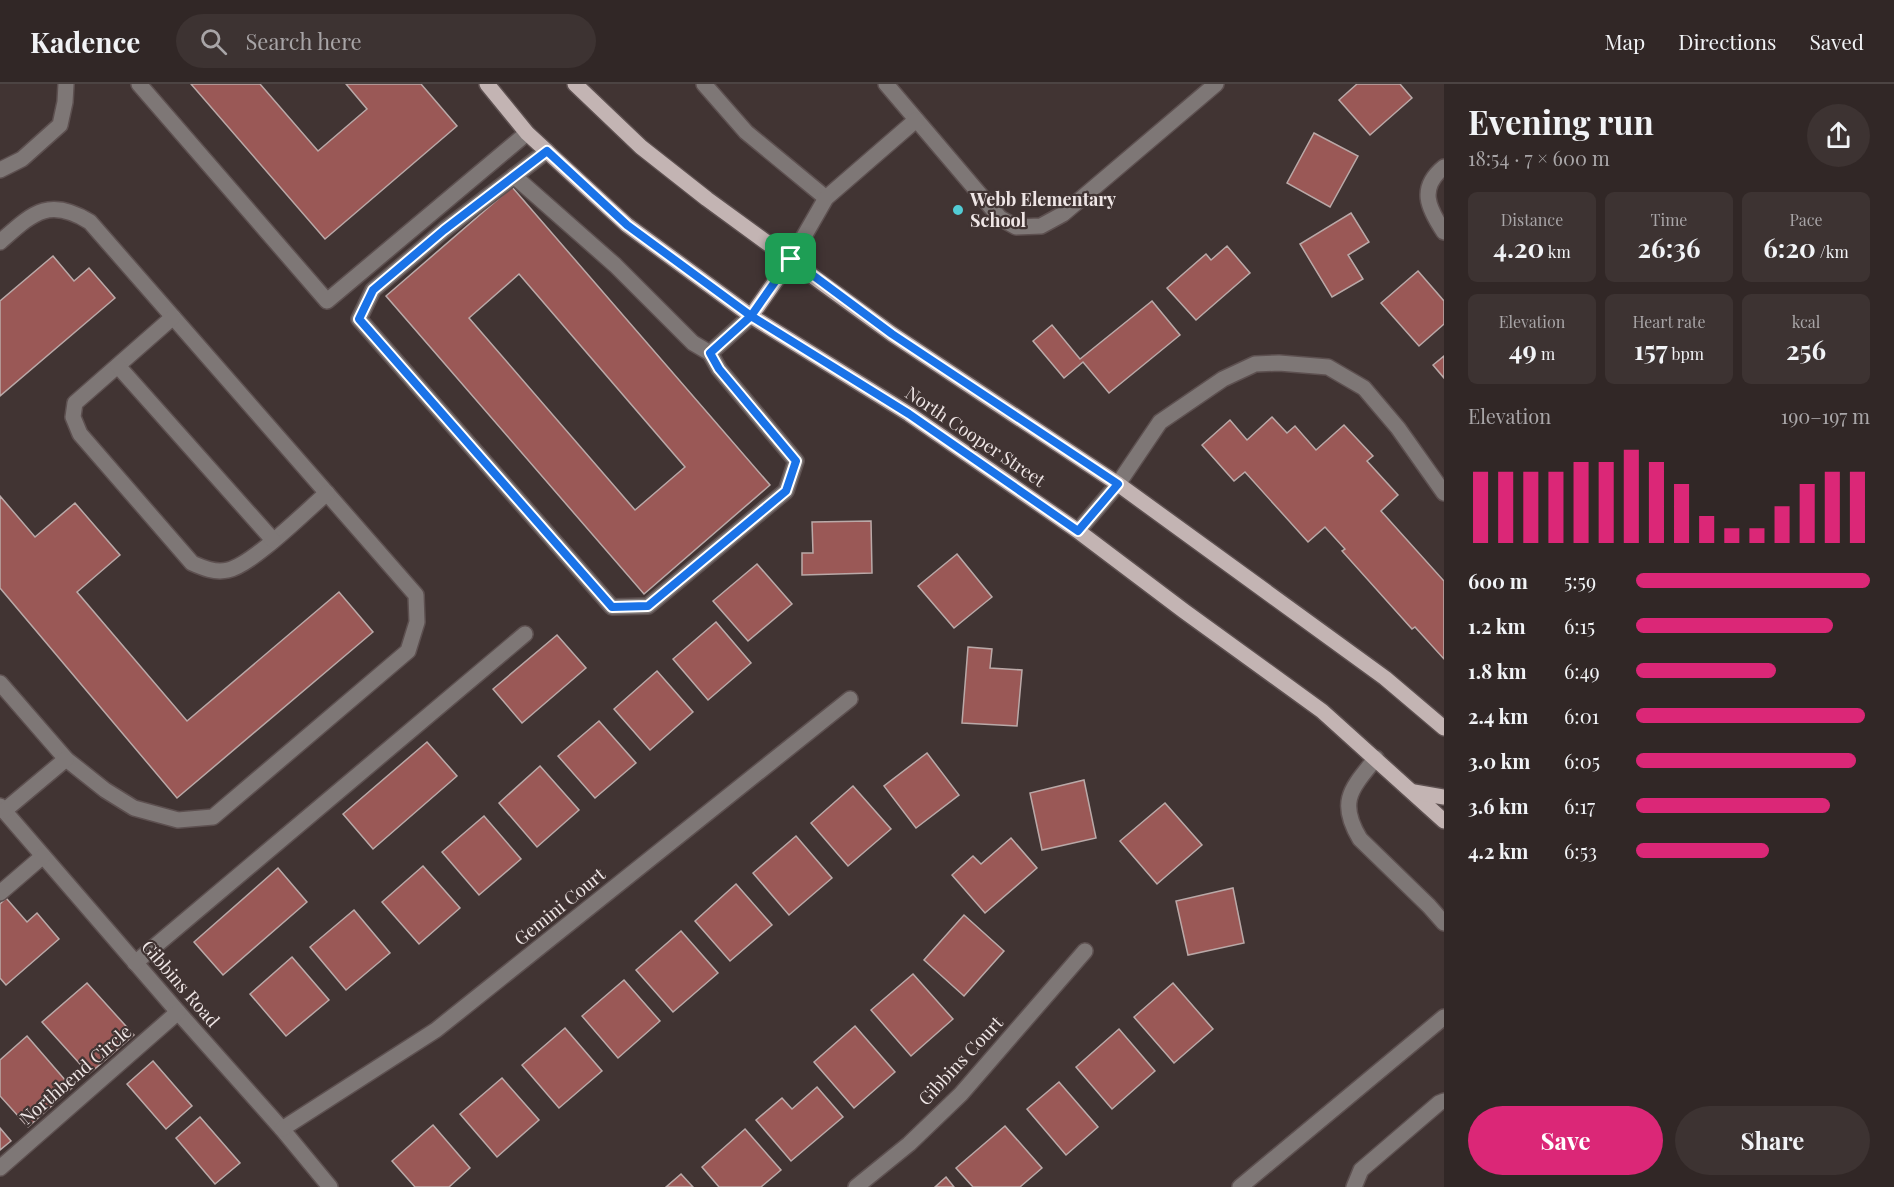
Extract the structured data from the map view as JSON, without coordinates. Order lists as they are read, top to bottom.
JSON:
{
  "streets": {
    "main road": ["North Cooper Street"],
    "street": [
      "Gemini Court",
      "Gibbins Road",
      "Gibbins Court",
      "Northbend Circle"
    ]
  },
  "crossings": [
    ["Gemini Court", "Gibbins Road"],
    ["Gibbins Road", "Northbend Circle"]
  ],
  "places": ["Webb Elementary School"],
  "page": {
    "header": "Kadence",
    "search": "Search here",
    "nav": ["Map", "Directions", "Saved"],
    "heading": ["Evening run", "18:54 · 7 × 600 m"],
    "stats": [
      ["Distance", "4.20 km"],
      ["Time", "26:36"],
      ["Pace", "6:20 /km"],
      ["Elevation", "49 m"],
      ["Heart rate", "157 bpm"],
      ["kcal", "256"]
    ],
    "chart": ["Elevation", "190–197 m"],
    "list": [
      {
        "name": "600 m",
        "note": "5:59"
      },
      {
        "name": "1.2 km",
        "note": "6:15"
      },
      {
        "name": "1.8 km",
        "note": "6:49"
      },
      {
        "name": "2.4 km",
        "note": "6:01"
      },
      {
        "name": "3.0 km",
        "note": "6:05"
      },
      {
        "name": "3.6 km",
        "note": "6:17"
      },
      {
        "name": "4.2 km",
        "note": "6:53"
      }
    ],
    "buttons": ["Save", "Share"]
  }
}
